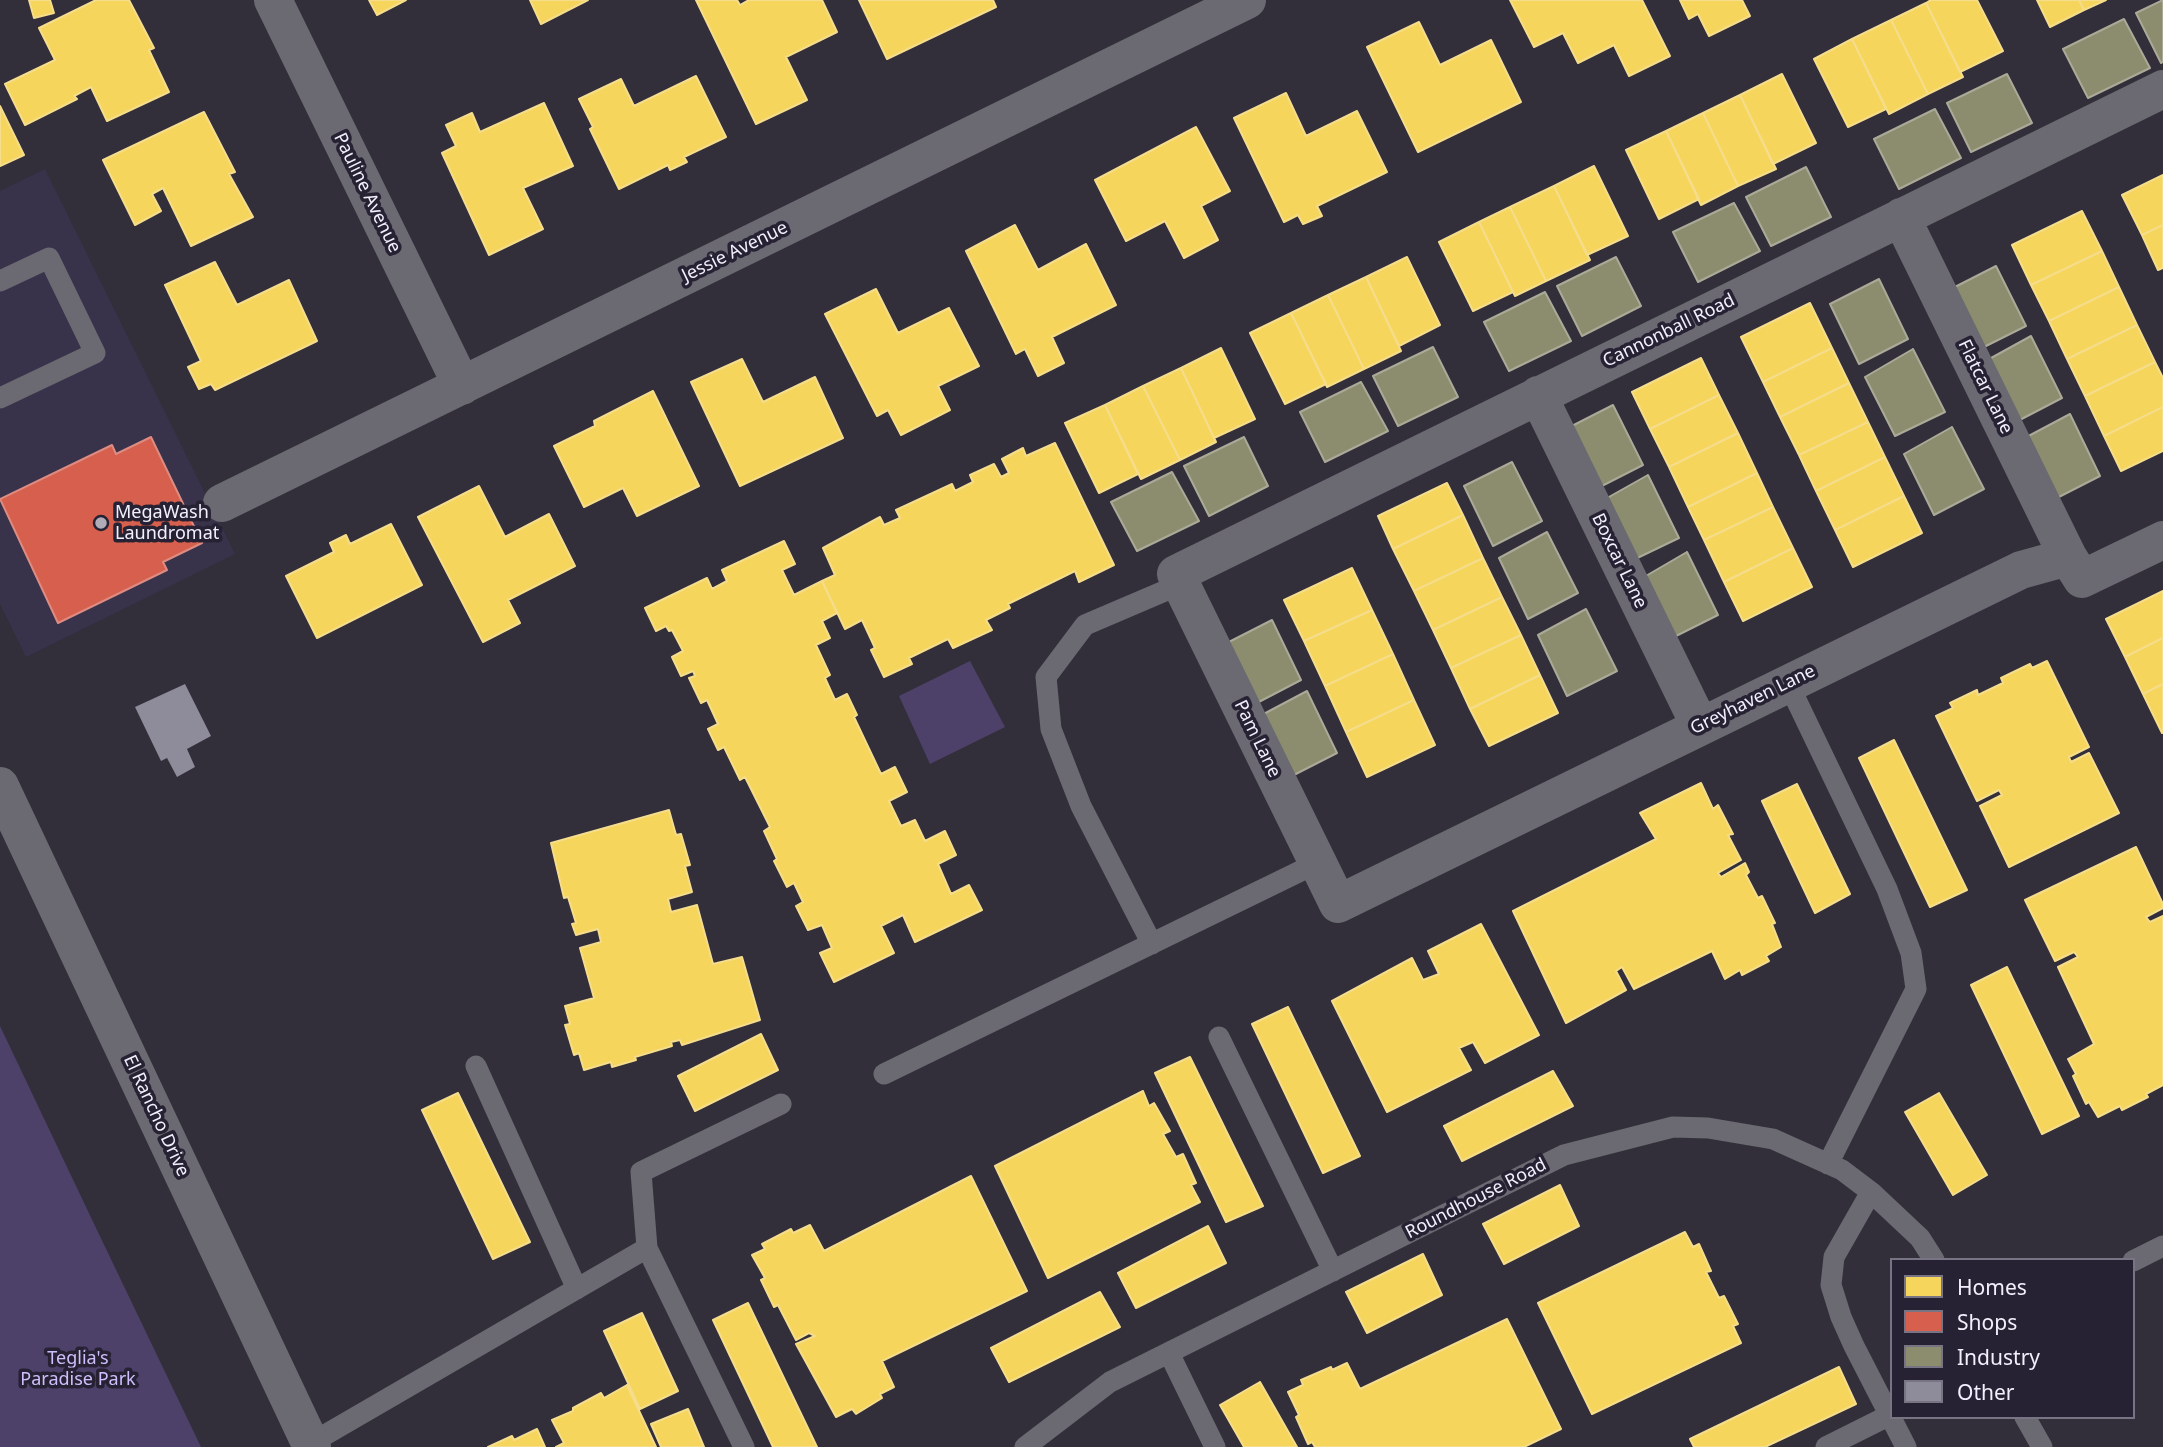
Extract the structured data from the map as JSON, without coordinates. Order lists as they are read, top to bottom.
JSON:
{
  "streets": {
    "street": [
      "Pauline Avenue",
      "Jessie Avenue",
      "Cannonball Road",
      "Flatcar Lane",
      "Boxcar Lane",
      "Greyhaven Lane",
      "Pam Lane",
      "El Rancho Drive"
    ],
    "lane": ["Roundhouse Road"]
  },
  "crossings": [
    ["Pauline Avenue", "Jessie Avenue"],
    ["Cannonball Road", "Flatcar Lane"],
    ["Cannonball Road", "Boxcar Lane"],
    ["Cannonball Road", "Pam Lane"],
    ["Flatcar Lane", "Greyhaven Lane"],
    ["Boxcar Lane", "Greyhaven Lane"],
    ["Greyhaven Lane", "Pam Lane"]
  ],
  "parks": ["Teglia's Paradise Park"],
  "places": ["MegaWash Laundromat"],
  "legend": [
    "Homes",
    "Shops",
    "Industry",
    "Other"
  ]
}
